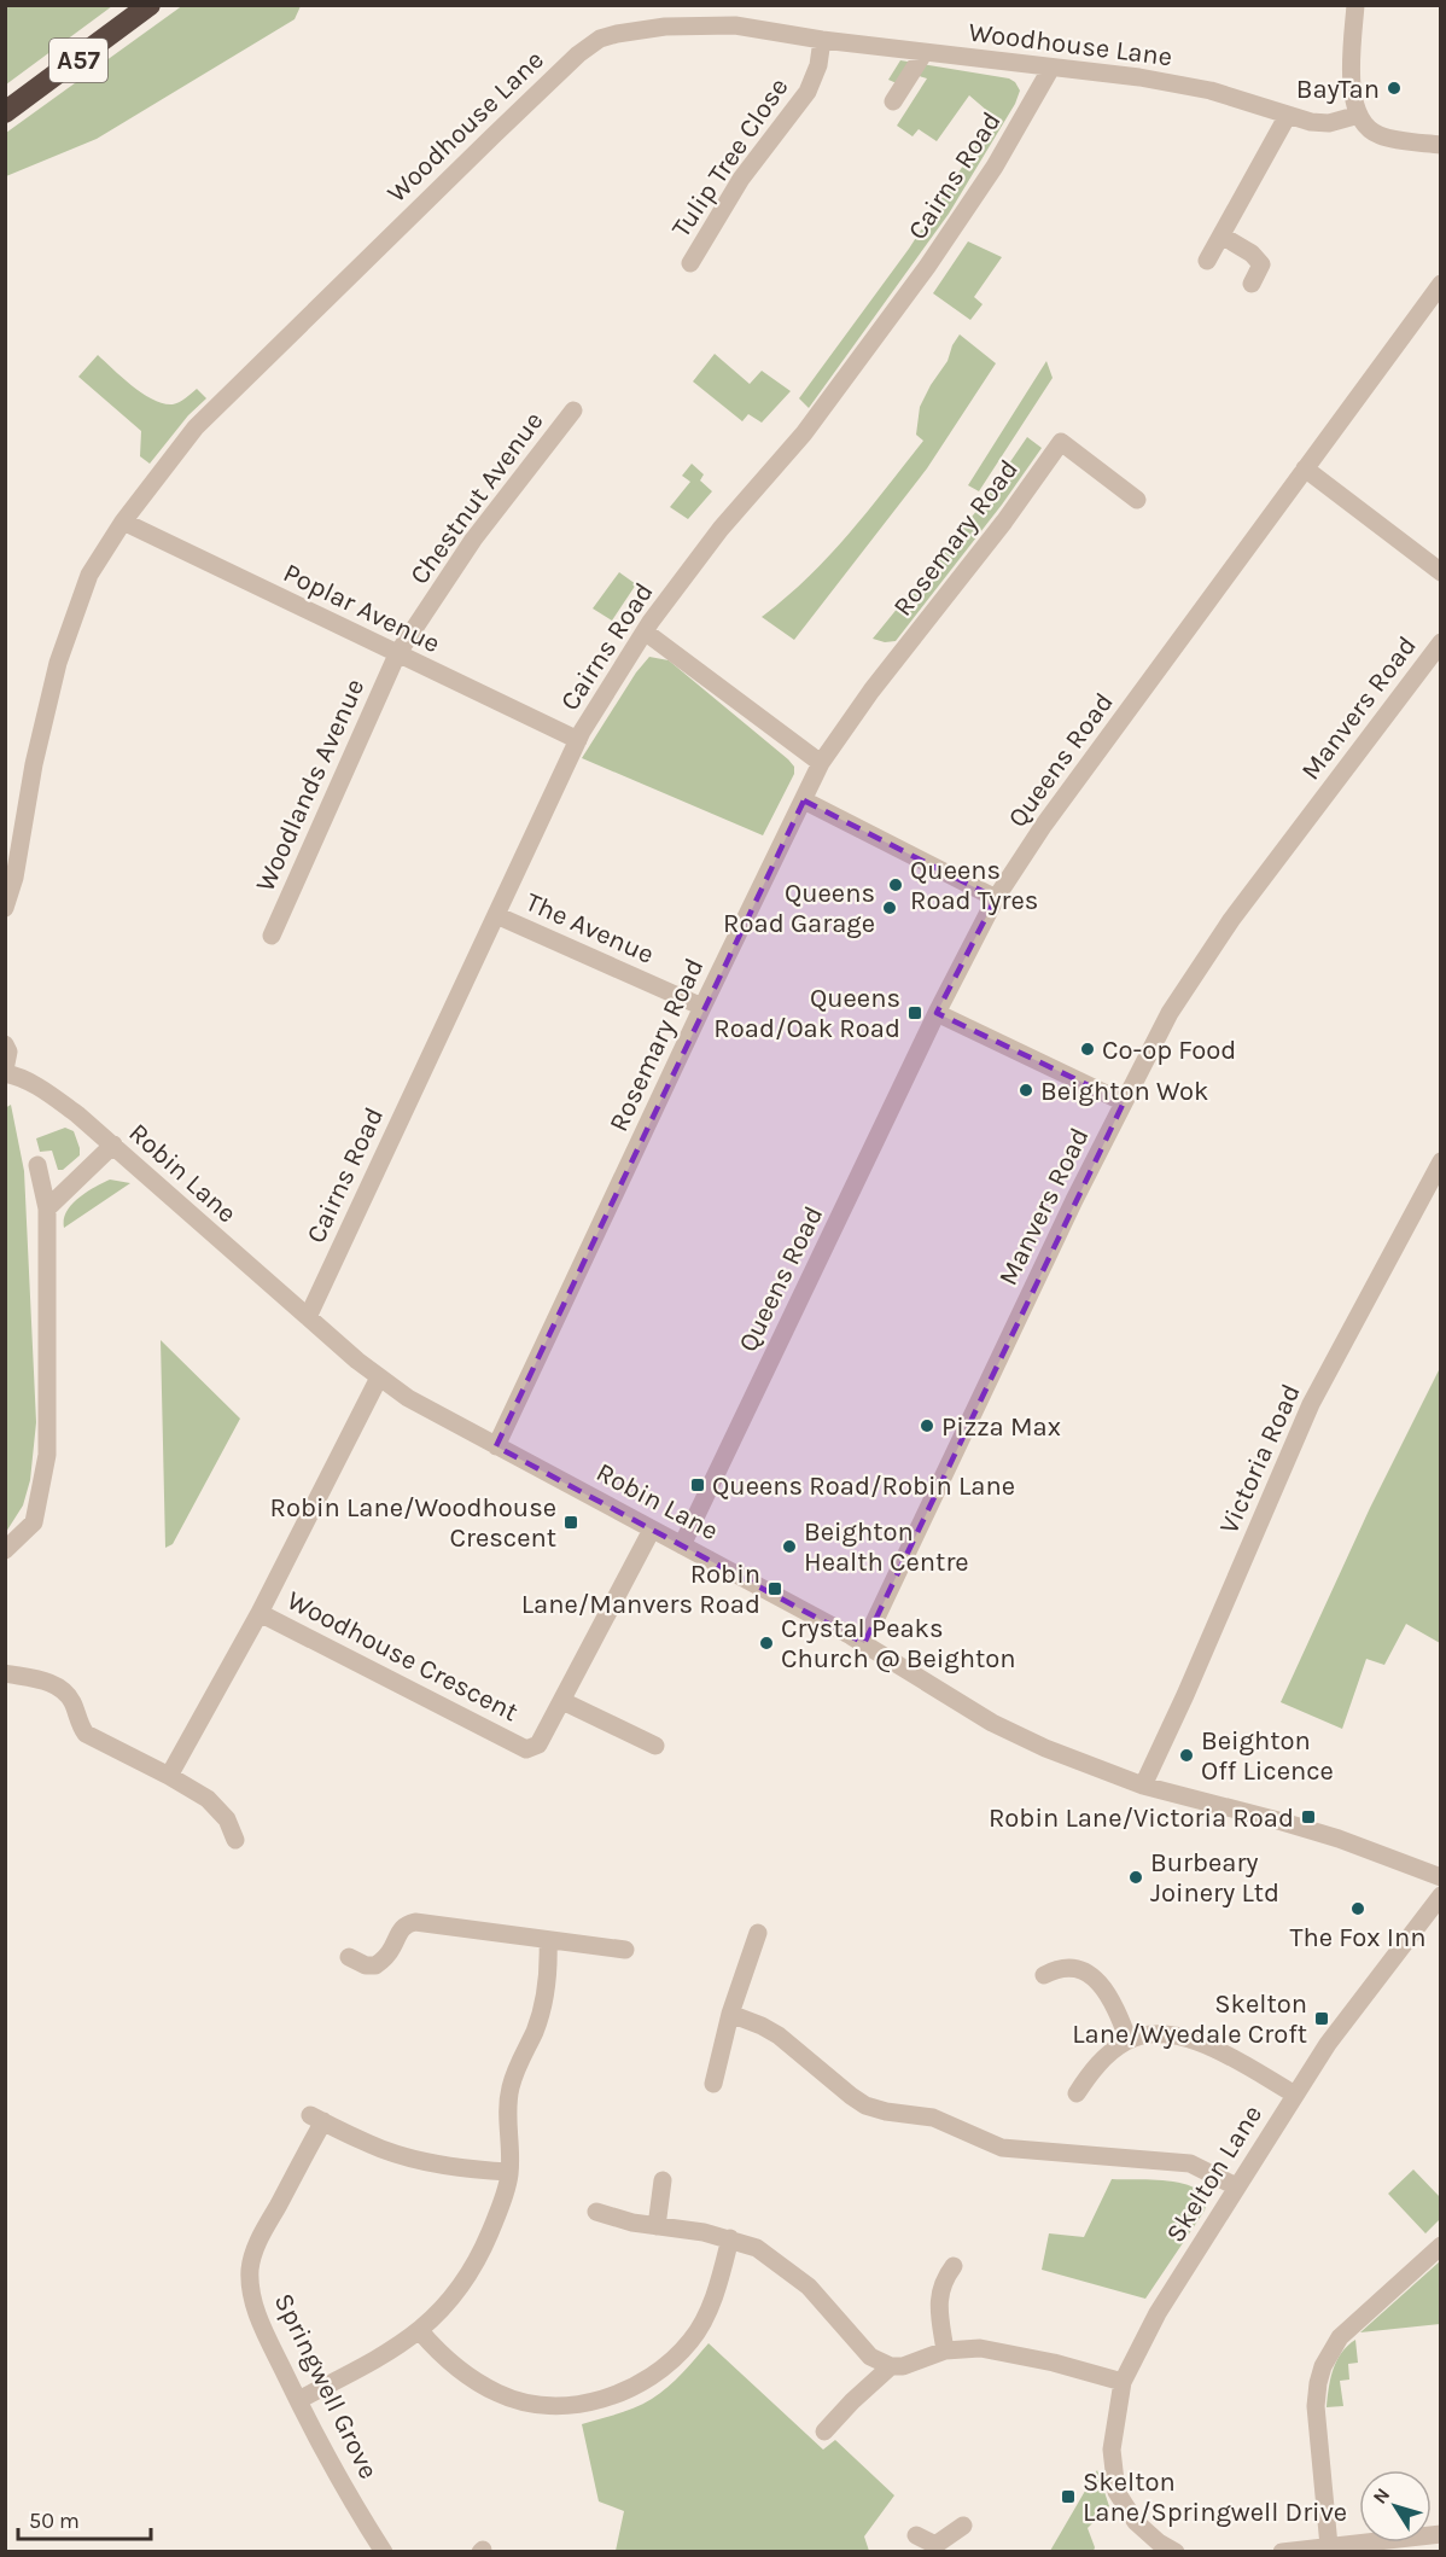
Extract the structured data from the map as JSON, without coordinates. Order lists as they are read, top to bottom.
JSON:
{
  "streets": {
    "highway": ["A57"],
    "street": [
      "Woodhouse Lane",
      "Tulip Tree Close",
      "Cairns Road",
      "Chestnut Avenue",
      "Rosemary Road",
      "Poplar Avenue",
      "Manvers Road",
      "Queens Road",
      "Woodlands Avenue",
      "The Avenue",
      "Robin Lane",
      "Victoria Road",
      "Woodhouse Crescent",
      "Skelton Lane",
      "Springwell Grove"
    ]
  },
  "crossings": [
    ["Woodhouse Lane", "Tulip Tree Close"],
    ["Woodhouse Lane", "Cairns Road"],
    ["Woodhouse Lane", "Poplar Avenue"],
    ["Cairns Road", "Poplar Avenue"],
    ["Cairns Road", "The Avenue"],
    ["Cairns Road", "Robin Lane"],
    ["Chestnut Avenue", "Poplar Avenue"],
    ["Chestnut Avenue", "Woodlands Avenue"],
    ["Rosemary Road", "The Avenue"],
    ["Rosemary Road", "Robin Lane"],
    ["Poplar Avenue", "Woodlands Avenue"],
    ["Manvers Road", "Robin Lane"],
    ["Queens Road", "Robin Lane"],
    ["Robin Lane", "Victoria Road"],
    ["Robin Lane", "Woodhouse Crescent"]
  ],
  "places": {
    "other": [
      "BayTan",
      "Queens Road Tyres",
      "Queens Road Garage",
      "Co-op Food",
      "Beighton Wok",
      "Pizza Max",
      "Beighton Health Centre",
      "Crystal Peaks Church @ Beighton",
      "Beighton Off Licence",
      "Burbeary Joinery Ltd",
      "The Fox Inn"
    ],
    "transit": [
      "Queens Road/Oak Road",
      "Queens Road/Robin Lane",
      "Robin Lane/Woodhouse Crescent",
      "Robin Lane/Manvers Road",
      "Robin Lane/Victoria Road",
      "Skelton Lane/Wyedale Croft",
      "Skelton Lane/Springwell Drive"
    ]
  },
  "scale_bar": "50 m",
  "north": "top left"
}
